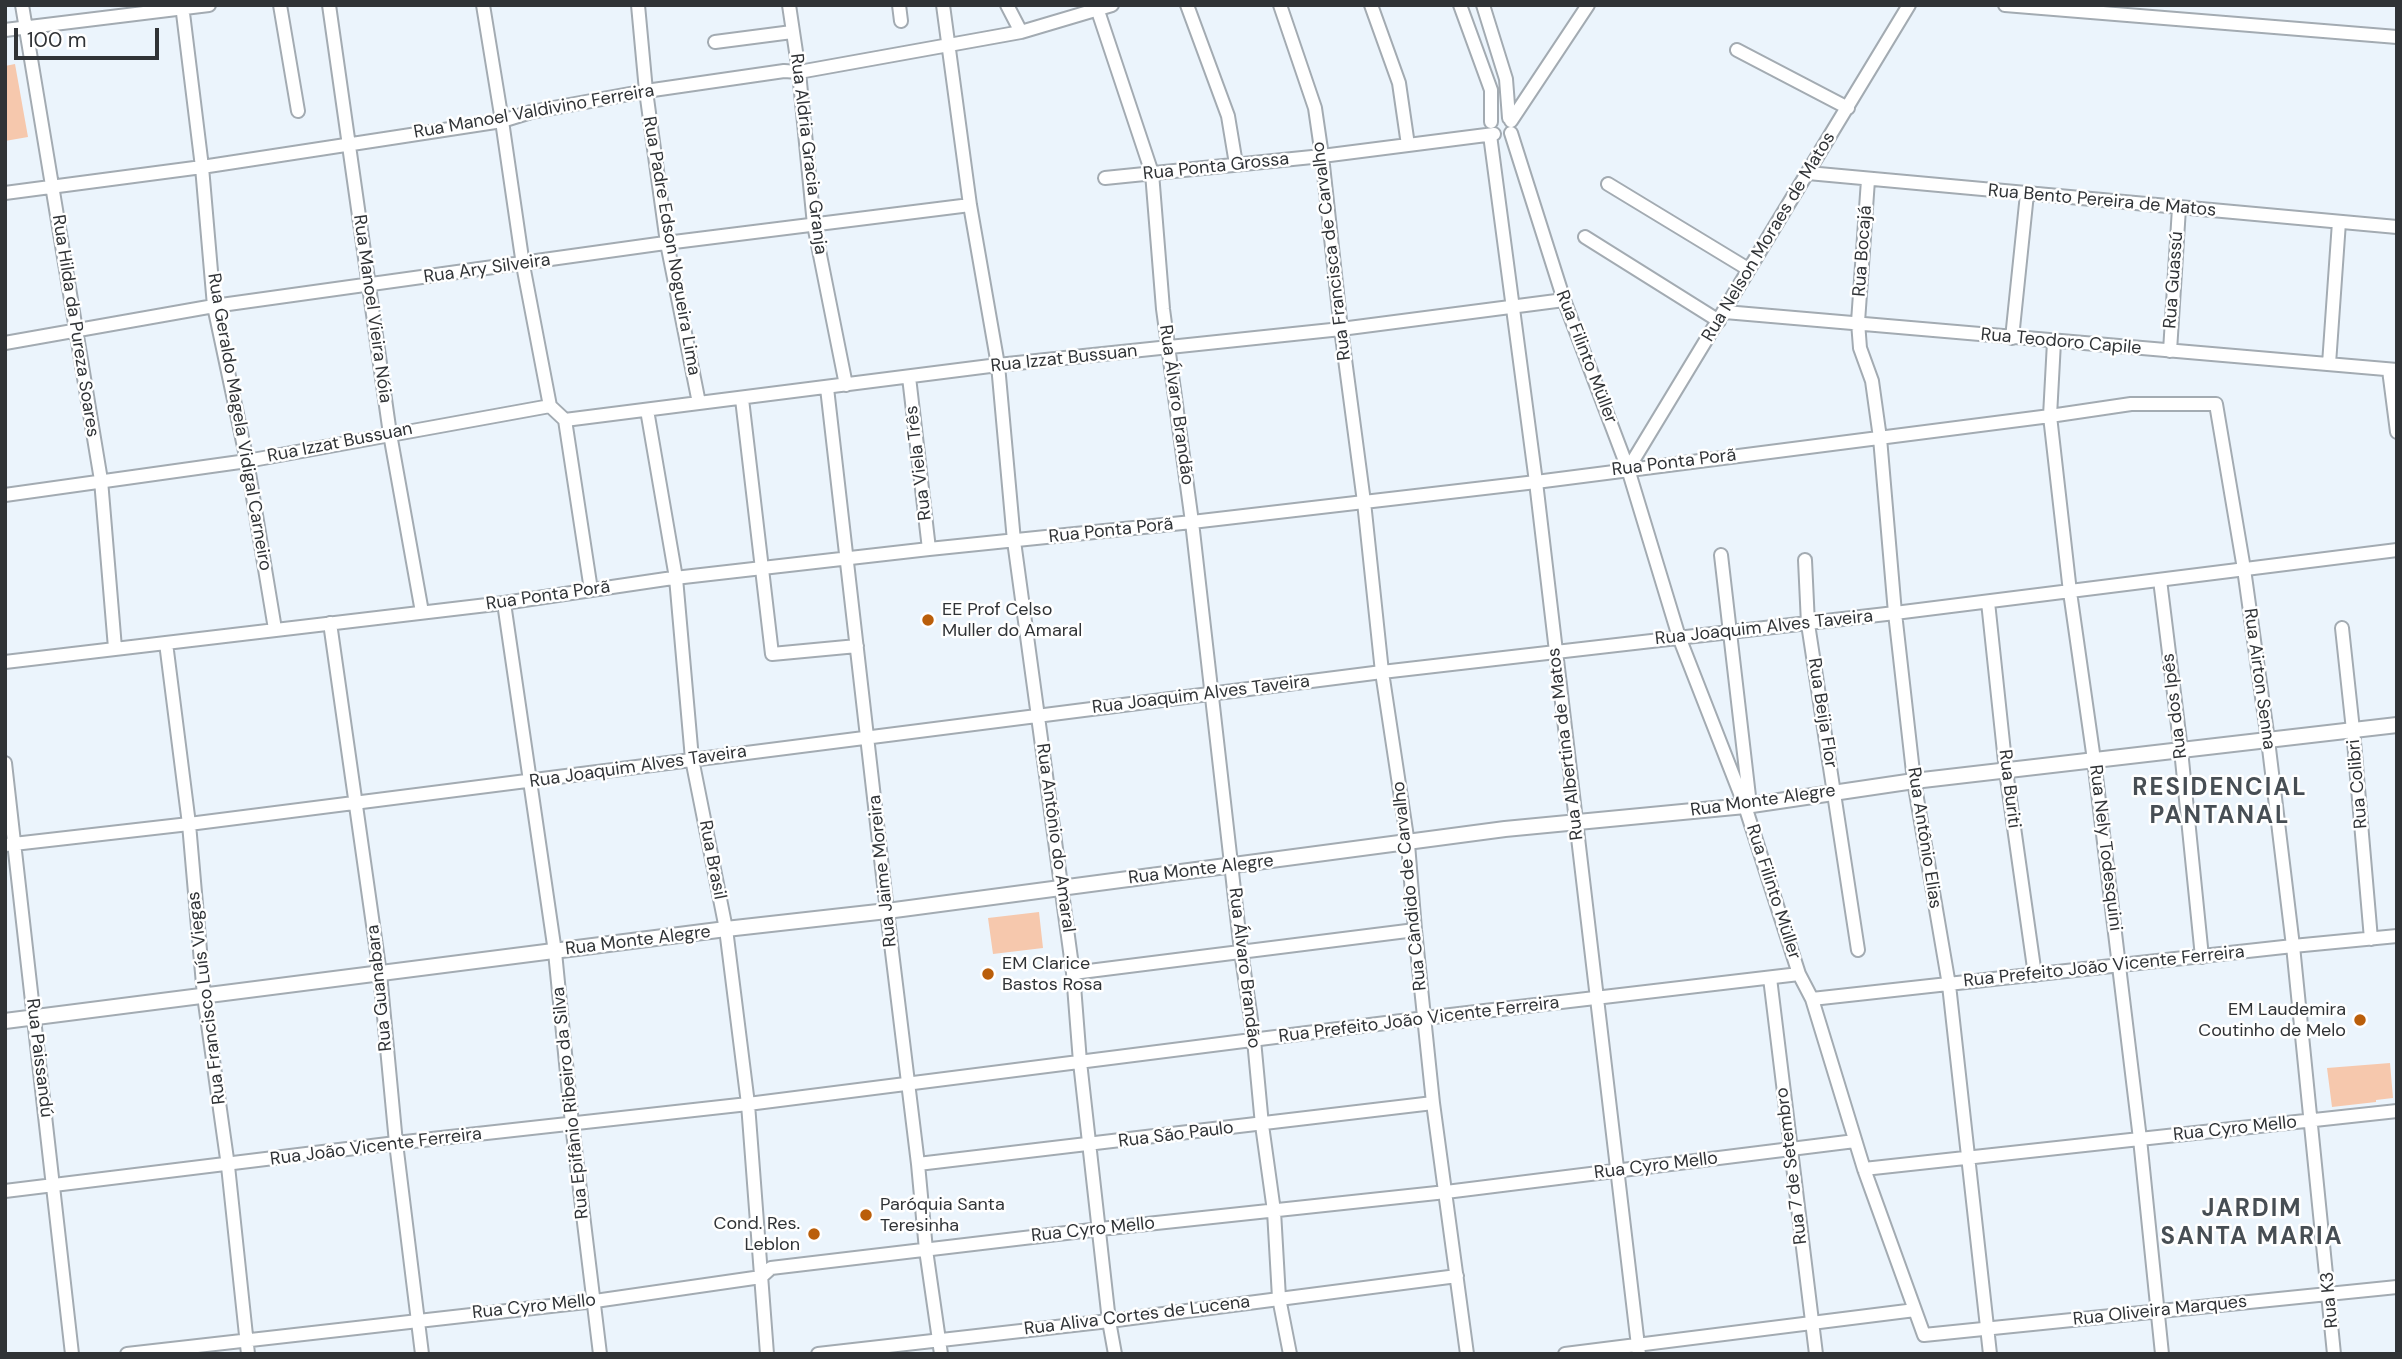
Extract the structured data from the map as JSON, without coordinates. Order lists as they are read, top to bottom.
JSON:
{
  "streets": {
    "street": [
      "Rua Manoel Valdivino Ferreira",
      "Rua Aldria Gracia Granja",
      "Rua Ponta Grossa",
      "Rua Bento Pereira de Matos",
      "Rua Nelson Moraes de Matos",
      "Rua Padre Edson Nogueira Lima",
      "Rua Francisca de Carvalho",
      "Rua Bocajá",
      "Rua Ary Silveira",
      "Rua Guassú",
      "Rua Manoel Vieira Nóia",
      "Rua Hilda da Pureza Soares",
      "Rua Teodoro Capile",
      "Rua Filinto Müller",
      "Rua Izzat Bussuan",
      "Rua Álvaro Brandão",
      "Rua Geraldo Magela Vidigal Carneiro",
      "Rua Viela Três",
      "Rua Ponta Porã",
      "Rua Joaquim Alves Taveira",
      "Rua Airton Senna",
      "Rua dos Ipês",
      "Rua Beija Flor",
      "Rua Albertina de Matos",
      "Rua Colibri",
      "Rua Buriti",
      "Rua Monte Alegre",
      "Rua Antônio do Amaral",
      "Rua Antônio Elias",
      "Rua Nely Todesquini",
      "Rua Brasil",
      "Rua Jaime Moreira",
      "Rua Cândido de Carvalho",
      "Rua Prefeito João Vicente Ferreira",
      "Rua Guanabara",
      "Rua Francisco Luís Viegas",
      "Rua Paissandú",
      "Rua Epifânio Ribeiro da Silva",
      "Rua Cyro Mello",
      "Rua São Paulo",
      "Rua João Vicente Ferreira",
      "Rua 7 de Setembro",
      "Rua K3",
      "Rua Oliveira Marques",
      "Rua Aliva Cortes de Lucena"
    ]
  },
  "crossings": [
    ["Rua Manoel Valdivino Ferreira", "Rua Aldria Gracia Granja"],
    ["Rua Manoel Valdivino Ferreira", "Rua Padre Edson Nogueira Lima"],
    ["Rua Manoel Valdivino Ferreira", "Rua Manoel Vieira Nóia"],
    ["Rua Manoel Valdivino Ferreira", "Rua Hilda da Pureza Soares"],
    ["Rua Manoel Valdivino Ferreira", "Rua Álvaro Brandão"],
    ["Rua Manoel Valdivino Ferreira", "Rua Geraldo Magela Vidigal Carneiro"],
    ["Rua Manoel Valdivino Ferreira", "Rua Antônio do Amaral"],
    ["Rua Aldria Gracia Granja", "Rua Ary Silveira"],
    ["Rua Aldria Gracia Granja", "Rua Izzat Bussuan"],
    ["Rua Ponta Grossa", "Rua Francisca de Carvalho"],
    ["Rua Ponta Grossa", "Rua Filinto Müller"],
    ["Rua Ponta Grossa", "Rua Álvaro Brandão"],
    ["Rua Ponta Grossa", "Rua Albertina de Matos"],
    ["Rua Bento Pereira de Matos", "Rua Nelson Moraes de Matos"],
    ["Rua Bento Pereira de Matos", "Rua Bocajá"],
    ["Rua Bento Pereira de Matos", "Rua Guassú"],
    ["Rua Nelson Moraes de Matos", "Rua Teodoro Capile"],
    ["Rua Nelson Moraes de Matos", "Rua Filinto Müller"],
    ["Rua Nelson Moraes de Matos", "Rua Ponta Porã"],
    ["Rua Padre Edson Nogueira Lima", "Rua Ary Silveira"],
    ["Rua Padre Edson Nogueira Lima", "Rua Izzat Bussuan"],
    ["Rua Francisca de Carvalho", "Rua Izzat Bussuan"],
    ["Rua Francisca de Carvalho", "Rua Ponta Porã"],
    ["Rua Francisca de Carvalho", "Rua Cândido de Carvalho"],
    ["Rua Bocajá", "Rua Teodoro Capile"],
    ["Rua Bocajá", "Rua Antônio Elias"],
    ["Rua Ary Silveira", "Rua Manoel Vieira Nóia"],
    ["Rua Ary Silveira", "Rua Hilda da Pureza Soares"],
    ["Rua Ary Silveira", "Rua Geraldo Magela Vidigal Carneiro"],
    ["Rua Ary Silveira", "Rua Antônio do Amaral"],
    ["Rua Guassú", "Rua Teodoro Capile"],
    ["Rua Manoel Vieira Nóia", "Rua Izzat Bussuan"],
    ["Rua Manoel Vieira Nóia", "Rua Ponta Porã"],
    ["Rua Hilda da Pureza Soares", "Rua Izzat Bussuan"],
    ["Rua Hilda da Pureza Soares", "Rua Ponta Porã"],
    ["Rua Teodoro Capile", "Rua Antônio Elias"],
    ["Rua Teodoro Capile", "Rua Nely Todesquini"],
    ["Rua Filinto Müller", "Rua Izzat Bussuan"],
    ["Rua Filinto Müller", "Rua Ponta Porã"],
    ["Rua Filinto Müller", "Rua Joaquim Alves Taveira"],
    ["Rua Filinto Müller", "Rua Monte Alegre"],
    ["Rua Filinto Müller", "Rua Prefeito João Vicente Ferreira"],
    ["Rua Filinto Müller", "Rua Cyro Mello"],
    ["Rua Filinto Müller", "Rua Oliveira Marques"],
    ["Rua Izzat Bussuan", "Rua Álvaro Brandão"],
    ["Rua Izzat Bussuan", "Rua Geraldo Magela Vidigal Carneiro"],
    ["Rua Izzat Bussuan", "Rua Viela Três"],
    ["Rua Izzat Bussuan", "Rua Albertina de Matos"],
    ["Rua Izzat Bussuan", "Rua Antônio do Amaral"],
    ["Rua Izzat Bussuan", "Rua Brasil"],
    ["Rua Izzat Bussuan", "Rua Jaime Moreira"],
    ["Rua Álvaro Brandão", "Rua Ponta Porã"],
    ["Rua Álvaro Brandão", "Rua Joaquim Alves Taveira"],
    ["Rua Álvaro Brandão", "Rua Monte Alegre"],
    ["Rua Álvaro Brandão", "Rua Prefeito João Vicente Ferreira"],
    ["Rua Álvaro Brandão", "Rua Cyro Mello"],
    ["Rua Álvaro Brandão", "Rua São Paulo"],
    ["Rua Álvaro Brandão", "Rua Aliva Cortes de Lucena"],
    ["Rua Geraldo Magela Vidigal Carneiro", "Rua Ponta Porã"],
    ["Rua Viela Três", "Rua Ponta Porã"],
    ["Rua Ponta Porã", "Rua Airton Senna"],
    ["Rua Ponta Porã", "Rua Albertina de Matos"],
    ["Rua Ponta Porã", "Rua Antônio do Amaral"],
    ["Rua Ponta Porã", "Rua Antônio Elias"],
    ["Rua Ponta Porã", "Rua Nely Todesquini"],
    ["Rua Ponta Porã", "Rua Brasil"],
    ["Rua Ponta Porã", "Rua Jaime Moreira"],
    ["Rua Ponta Porã", "Rua Cândido de Carvalho"],
    ["Rua Ponta Porã", "Rua Guanabara"],
    ["Rua Ponta Porã", "Rua Francisco Luís Viegas"],
    ["Rua Ponta Porã", "Rua Epifânio Ribeiro da Silva"],
    ["Rua Joaquim Alves Taveira", "Rua Airton Senna"],
    ["Rua Joaquim Alves Taveira", "Rua dos Ipês"],
    ["Rua Joaquim Alves Taveira", "Rua Beija Flor"],
    ["Rua Joaquim Alves Taveira", "Rua Albertina de Matos"],
    ["Rua Joaquim Alves Taveira", "Rua Buriti"],
    ["Rua Joaquim Alves Taveira", "Rua Antônio do Amaral"],
    ["Rua Joaquim Alves Taveira", "Rua Antônio Elias"],
    ["Rua Joaquim Alves Taveira", "Rua Nely Todesquini"],
    ["Rua Joaquim Alves Taveira", "Rua Brasil"],
    ["Rua Joaquim Alves Taveira", "Rua Jaime Moreira"],
    ["Rua Joaquim Alves Taveira", "Rua Cândido de Carvalho"],
    ["Rua Joaquim Alves Taveira", "Rua Guanabara"],
    ["Rua Joaquim Alves Taveira", "Rua Francisco Luís Viegas"],
    ["Rua Joaquim Alves Taveira", "Rua Paissandú"],
    ["Rua Joaquim Alves Taveira", "Rua Epifânio Ribeiro da Silva"],
    ["Rua Airton Senna", "Rua Monte Alegre"],
    ["Rua Airton Senna", "Rua Prefeito João Vicente Ferreira"],
    ["Rua Airton Senna", "Rua Cyro Mello"],
    ["Rua Airton Senna", "Rua K3"],
    ["Rua dos Ipês", "Rua Monte Alegre"],
    ["Rua dos Ipês", "Rua Prefeito João Vicente Ferreira"],
    ["Rua Beija Flor", "Rua Monte Alegre"],
    ["Rua Albertina de Matos", "Rua Monte Alegre"],
    ["Rua Albertina de Matos", "Rua Prefeito João Vicente Ferreira"],
    ["Rua Albertina de Matos", "Rua Cyro Mello"],
    ["Rua Colibri", "Rua Monte Alegre"],
    ["Rua Colibri", "Rua Prefeito João Vicente Ferreira"],
    ["Rua Buriti", "Rua Monte Alegre"],
    ["Rua Buriti", "Rua Prefeito João Vicente Ferreira"],
    ["Rua Monte Alegre", "Rua Antônio do Amaral"],
    ["Rua Monte Alegre", "Rua Antônio Elias"],
    ["Rua Monte Alegre", "Rua Nely Todesquini"],
    ["Rua Monte Alegre", "Rua Brasil"],
    ["Rua Monte Alegre", "Rua Jaime Moreira"],
    ["Rua Monte Alegre", "Rua Cândido de Carvalho"],
    ["Rua Monte Alegre", "Rua Guanabara"],
    ["Rua Monte Alegre", "Rua Francisco Luís Viegas"],
    ["Rua Monte Alegre", "Rua Paissandú"],
    ["Rua Monte Alegre", "Rua Epifânio Ribeiro da Silva"],
    ["Rua Antônio do Amaral", "Rua Prefeito João Vicente Ferreira"],
    ["Rua Antônio do Amaral", "Rua Cyro Mello"],
    ["Rua Antônio do Amaral", "Rua São Paulo"],
    ["Rua Antônio do Amaral", "Rua Aliva Cortes de Lucena"],
    ["Rua Antônio Elias", "Rua Prefeito João Vicente Ferreira"],
    ["Rua Antônio Elias", "Rua Cyro Mello"],
    ["Rua Antônio Elias", "Rua Oliveira Marques"],
    ["Rua Nely Todesquini", "Rua Prefeito João Vicente Ferreira"],
    ["Rua Nely Todesquini", "Rua Cyro Mello"],
    ["Rua Nely Todesquini", "Rua Oliveira Marques"],
    ["Rua Brasil", "Rua Prefeito João Vicente Ferreira"],
    ["Rua Brasil", "Rua Cyro Mello"],
    ["Rua Brasil", "Rua João Vicente Ferreira"],
    ["Rua Jaime Moreira", "Rua Prefeito João Vicente Ferreira"],
    ["Rua Jaime Moreira", "Rua Cyro Mello"],
    ["Rua Jaime Moreira", "Rua São Paulo"],
    ["Rua Jaime Moreira", "Rua Aliva Cortes de Lucena"],
    ["Rua Cândido de Carvalho", "Rua Prefeito João Vicente Ferreira"],
    ["Rua Cândido de Carvalho", "Rua Cyro Mello"],
    ["Rua Cândido de Carvalho", "Rua São Paulo"],
    ["Rua Cândido de Carvalho", "Rua Aliva Cortes de Lucena"],
    ["Rua Prefeito João Vicente Ferreira", "Rua João Vicente Ferreira"],
    ["Rua Prefeito João Vicente Ferreira", "Rua 7 de Setembro"],
    ["Rua Guanabara", "Rua Cyro Mello"],
    ["Rua Guanabara", "Rua João Vicente Ferreira"],
    ["Rua Francisco Luís Viegas", "Rua Cyro Mello"],
    ["Rua Francisco Luís Viegas", "Rua João Vicente Ferreira"],
    ["Rua Paissandú", "Rua João Vicente Ferreira"],
    ["Rua Epifânio Ribeiro da Silva", "Rua Cyro Mello"],
    ["Rua Epifânio Ribeiro da Silva", "Rua João Vicente Ferreira"],
    ["Rua Cyro Mello", "Rua 7 de Setembro"],
    ["Rua Cyro Mello", "Rua K3"],
    ["Rua K3", "Rua Oliveira Marques"]
  ],
  "districts": ["RESIDENCIAL PANTANAL", "JARDIM SANTA MARIA"],
  "places": [
    "EE Prof Celso Muller do Amaral",
    "EM Clarice Bastos Rosa",
    "EM Laudemira Coutinho de Melo",
    "Paróquia Santa Teresinha",
    "Cond. Res. Leblon"
  ],
  "scale_bar": "100 m"
}
